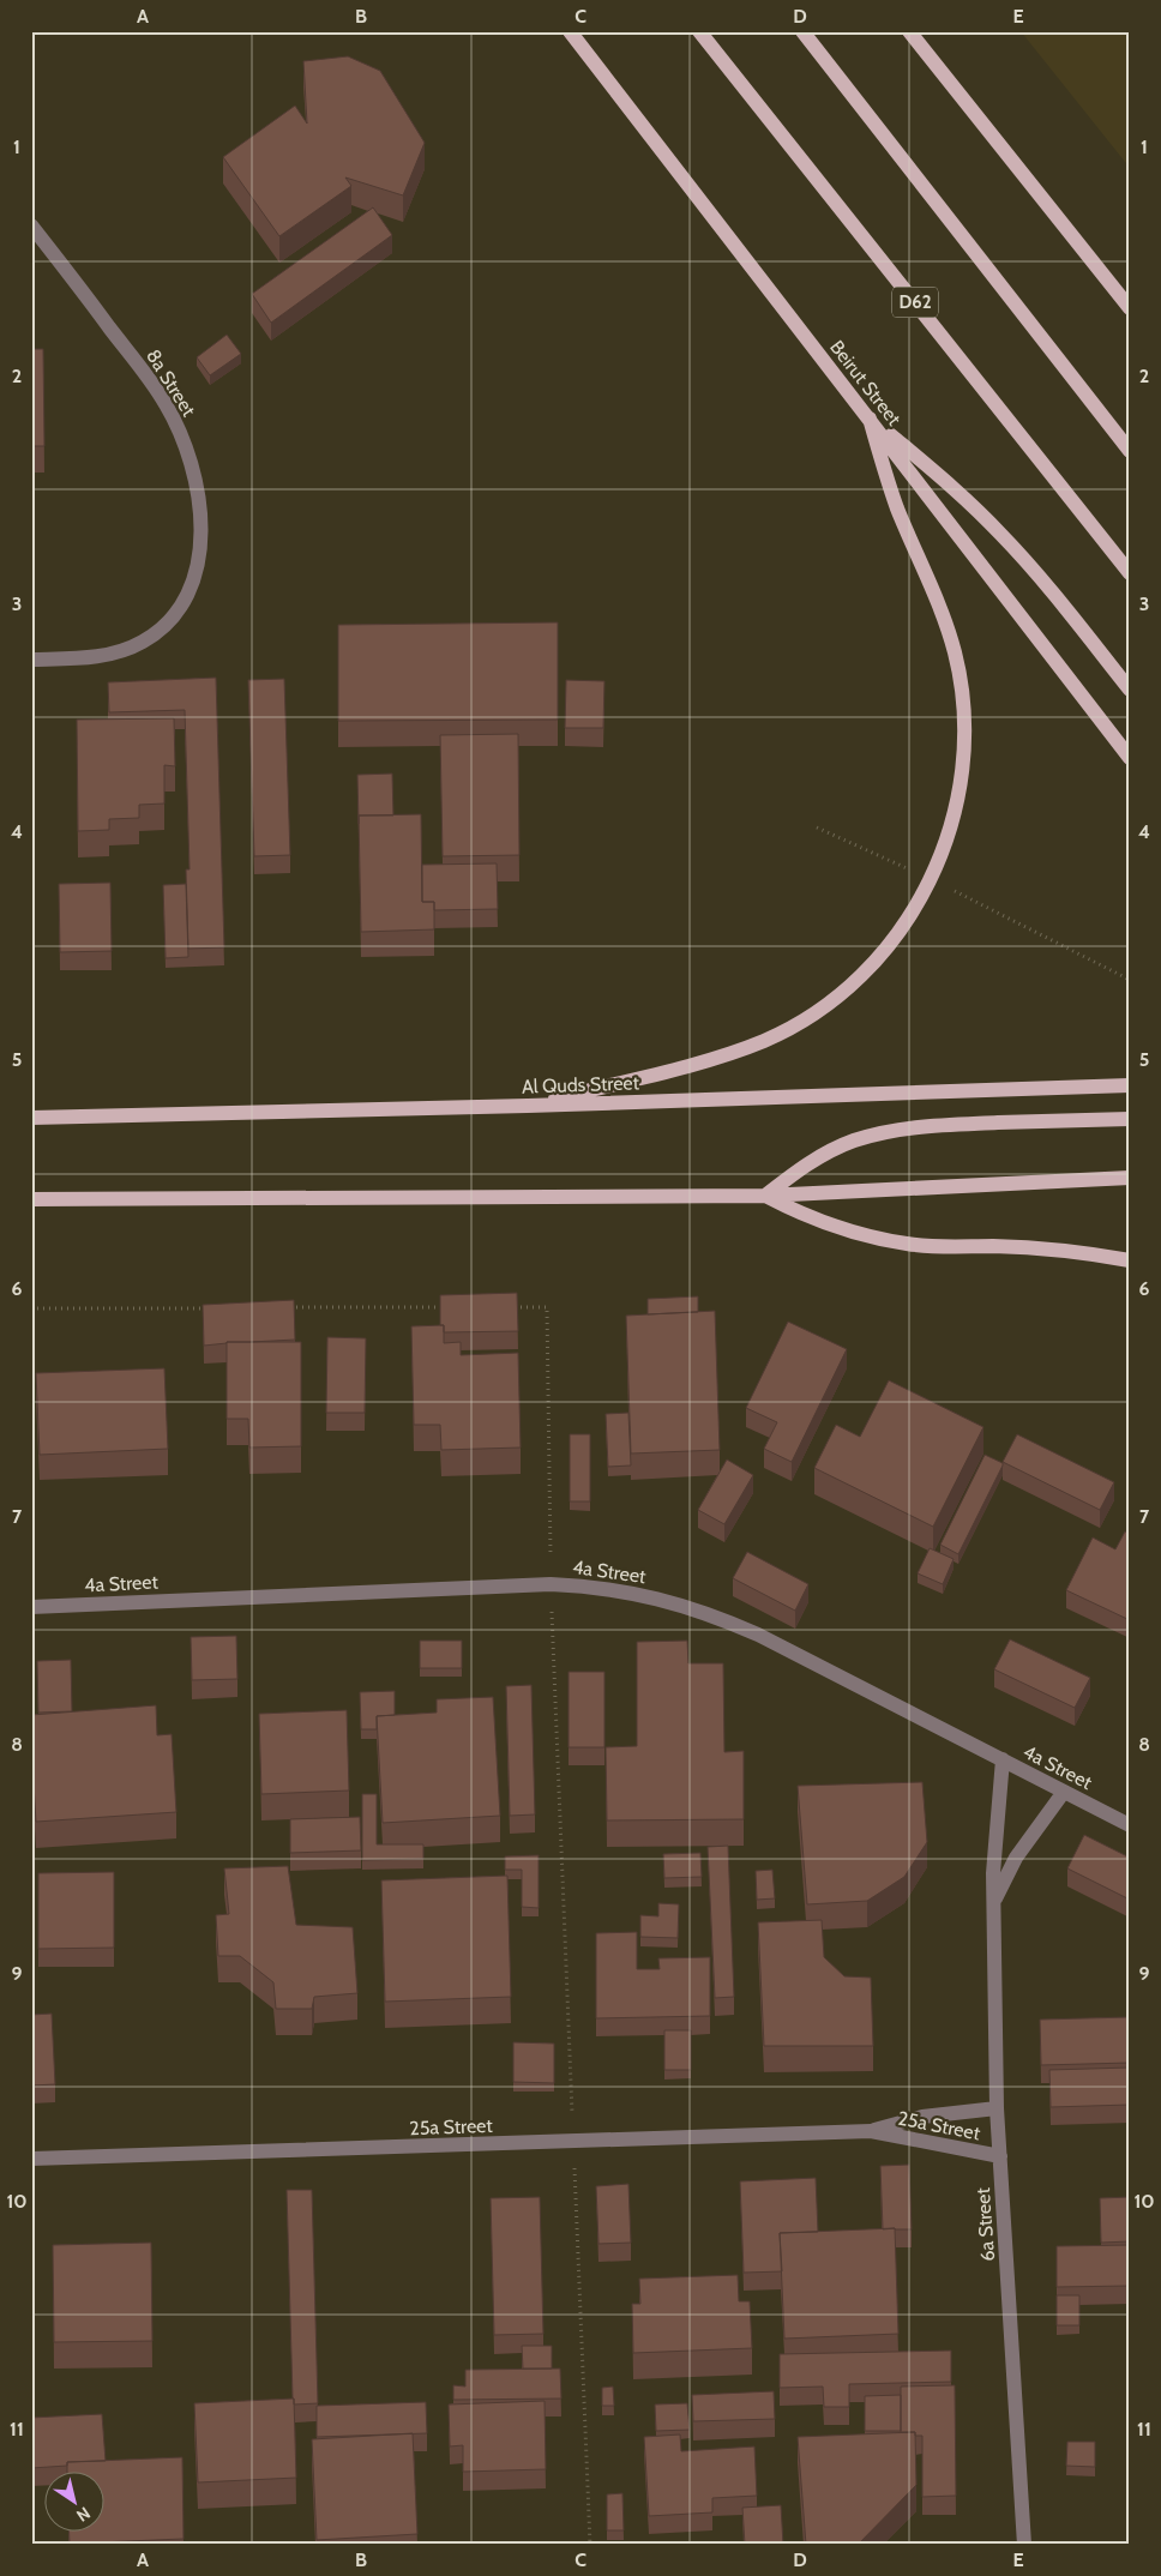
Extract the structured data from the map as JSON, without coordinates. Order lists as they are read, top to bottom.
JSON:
{
  "streets": {
    "main road": ["D62", "Beirut Street", "Al Quds Street"],
    "street": [
      "8a Street",
      "4a Street",
      "25a Street",
      "6a Street"
    ]
  },
  "crossings": [
    ["4a Street", "6a Street"],
    ["25a Street", "6a Street"]
  ],
  "north": "bottom right",
  "grid": {
    "columns": [
      "A",
      "B",
      "C",
      "D",
      "E"
    ],
    "rows": [
      "1",
      "2",
      "3",
      "4",
      "5",
      "6",
      "7",
      "8",
      "9",
      "10",
      "11"
    ]
  }
}
